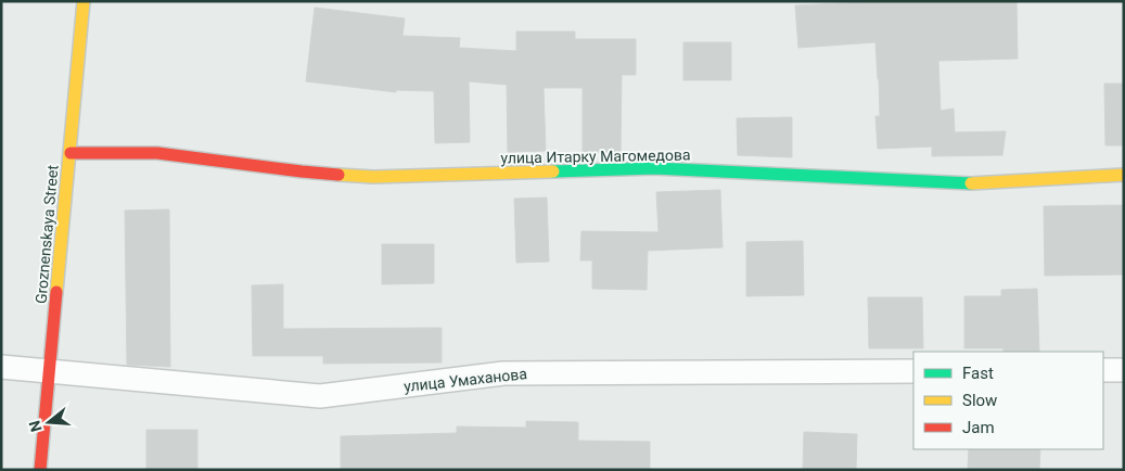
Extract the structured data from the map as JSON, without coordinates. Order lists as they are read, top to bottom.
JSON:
{
  "streets": {
    "street": ["улица Итарку Магомедова", "Groznenskaya Street", "улица Умаханова"]
  },
  "crossings": [
    ["улица Итарку Магомедова", "Groznenskaya Street"],
    ["Groznenskaya Street", "улица Умаханова"]
  ],
  "legend": ["Fast", "Slow", "Jam"],
  "north": "left"
}
